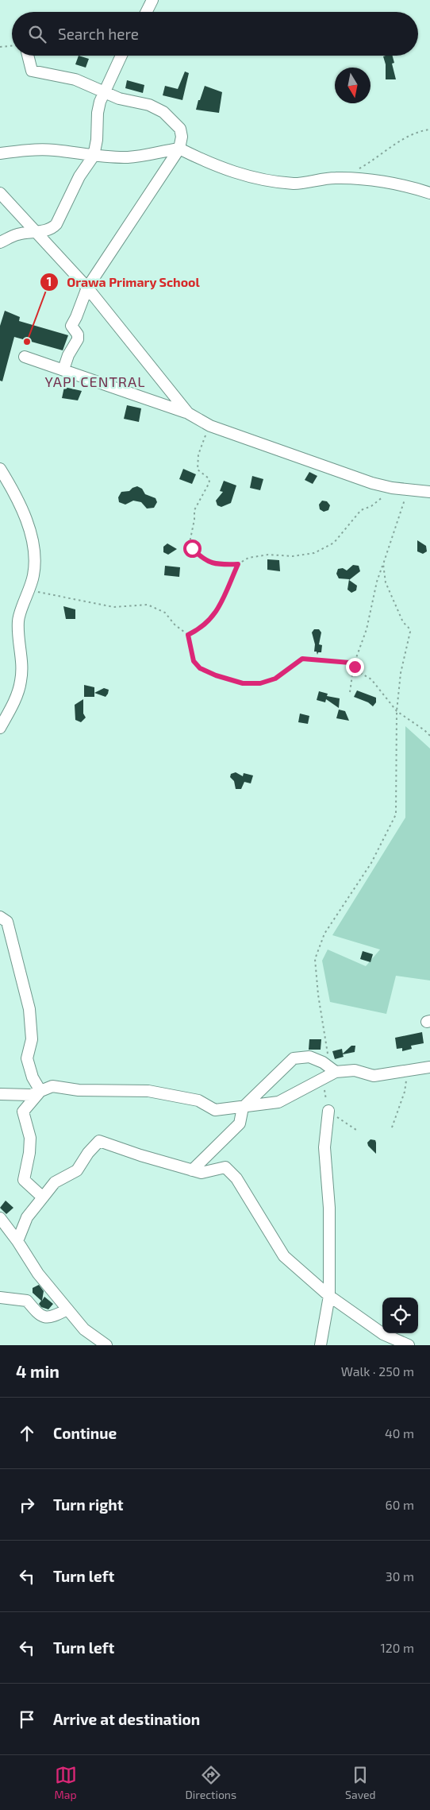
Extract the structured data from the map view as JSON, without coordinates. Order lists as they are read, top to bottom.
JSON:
{
  "districts": ["YAPI CENTRAL"],
  "places": ["Orawa Primary School"],
  "north": "bottom",
  "page": {
    "search": "Search here",
    "heading": ["4 min", "Walk · 250 m"],
    "list": [
      ["Continue", "40 m"],
      ["Turn right", "60 m"],
      ["Turn left", "30 m"],
      ["Turn left", "120 m"],
      "Arrive at destination"
    ],
    "nav": ["Map", "Directions", "Saved"]
  }
}
